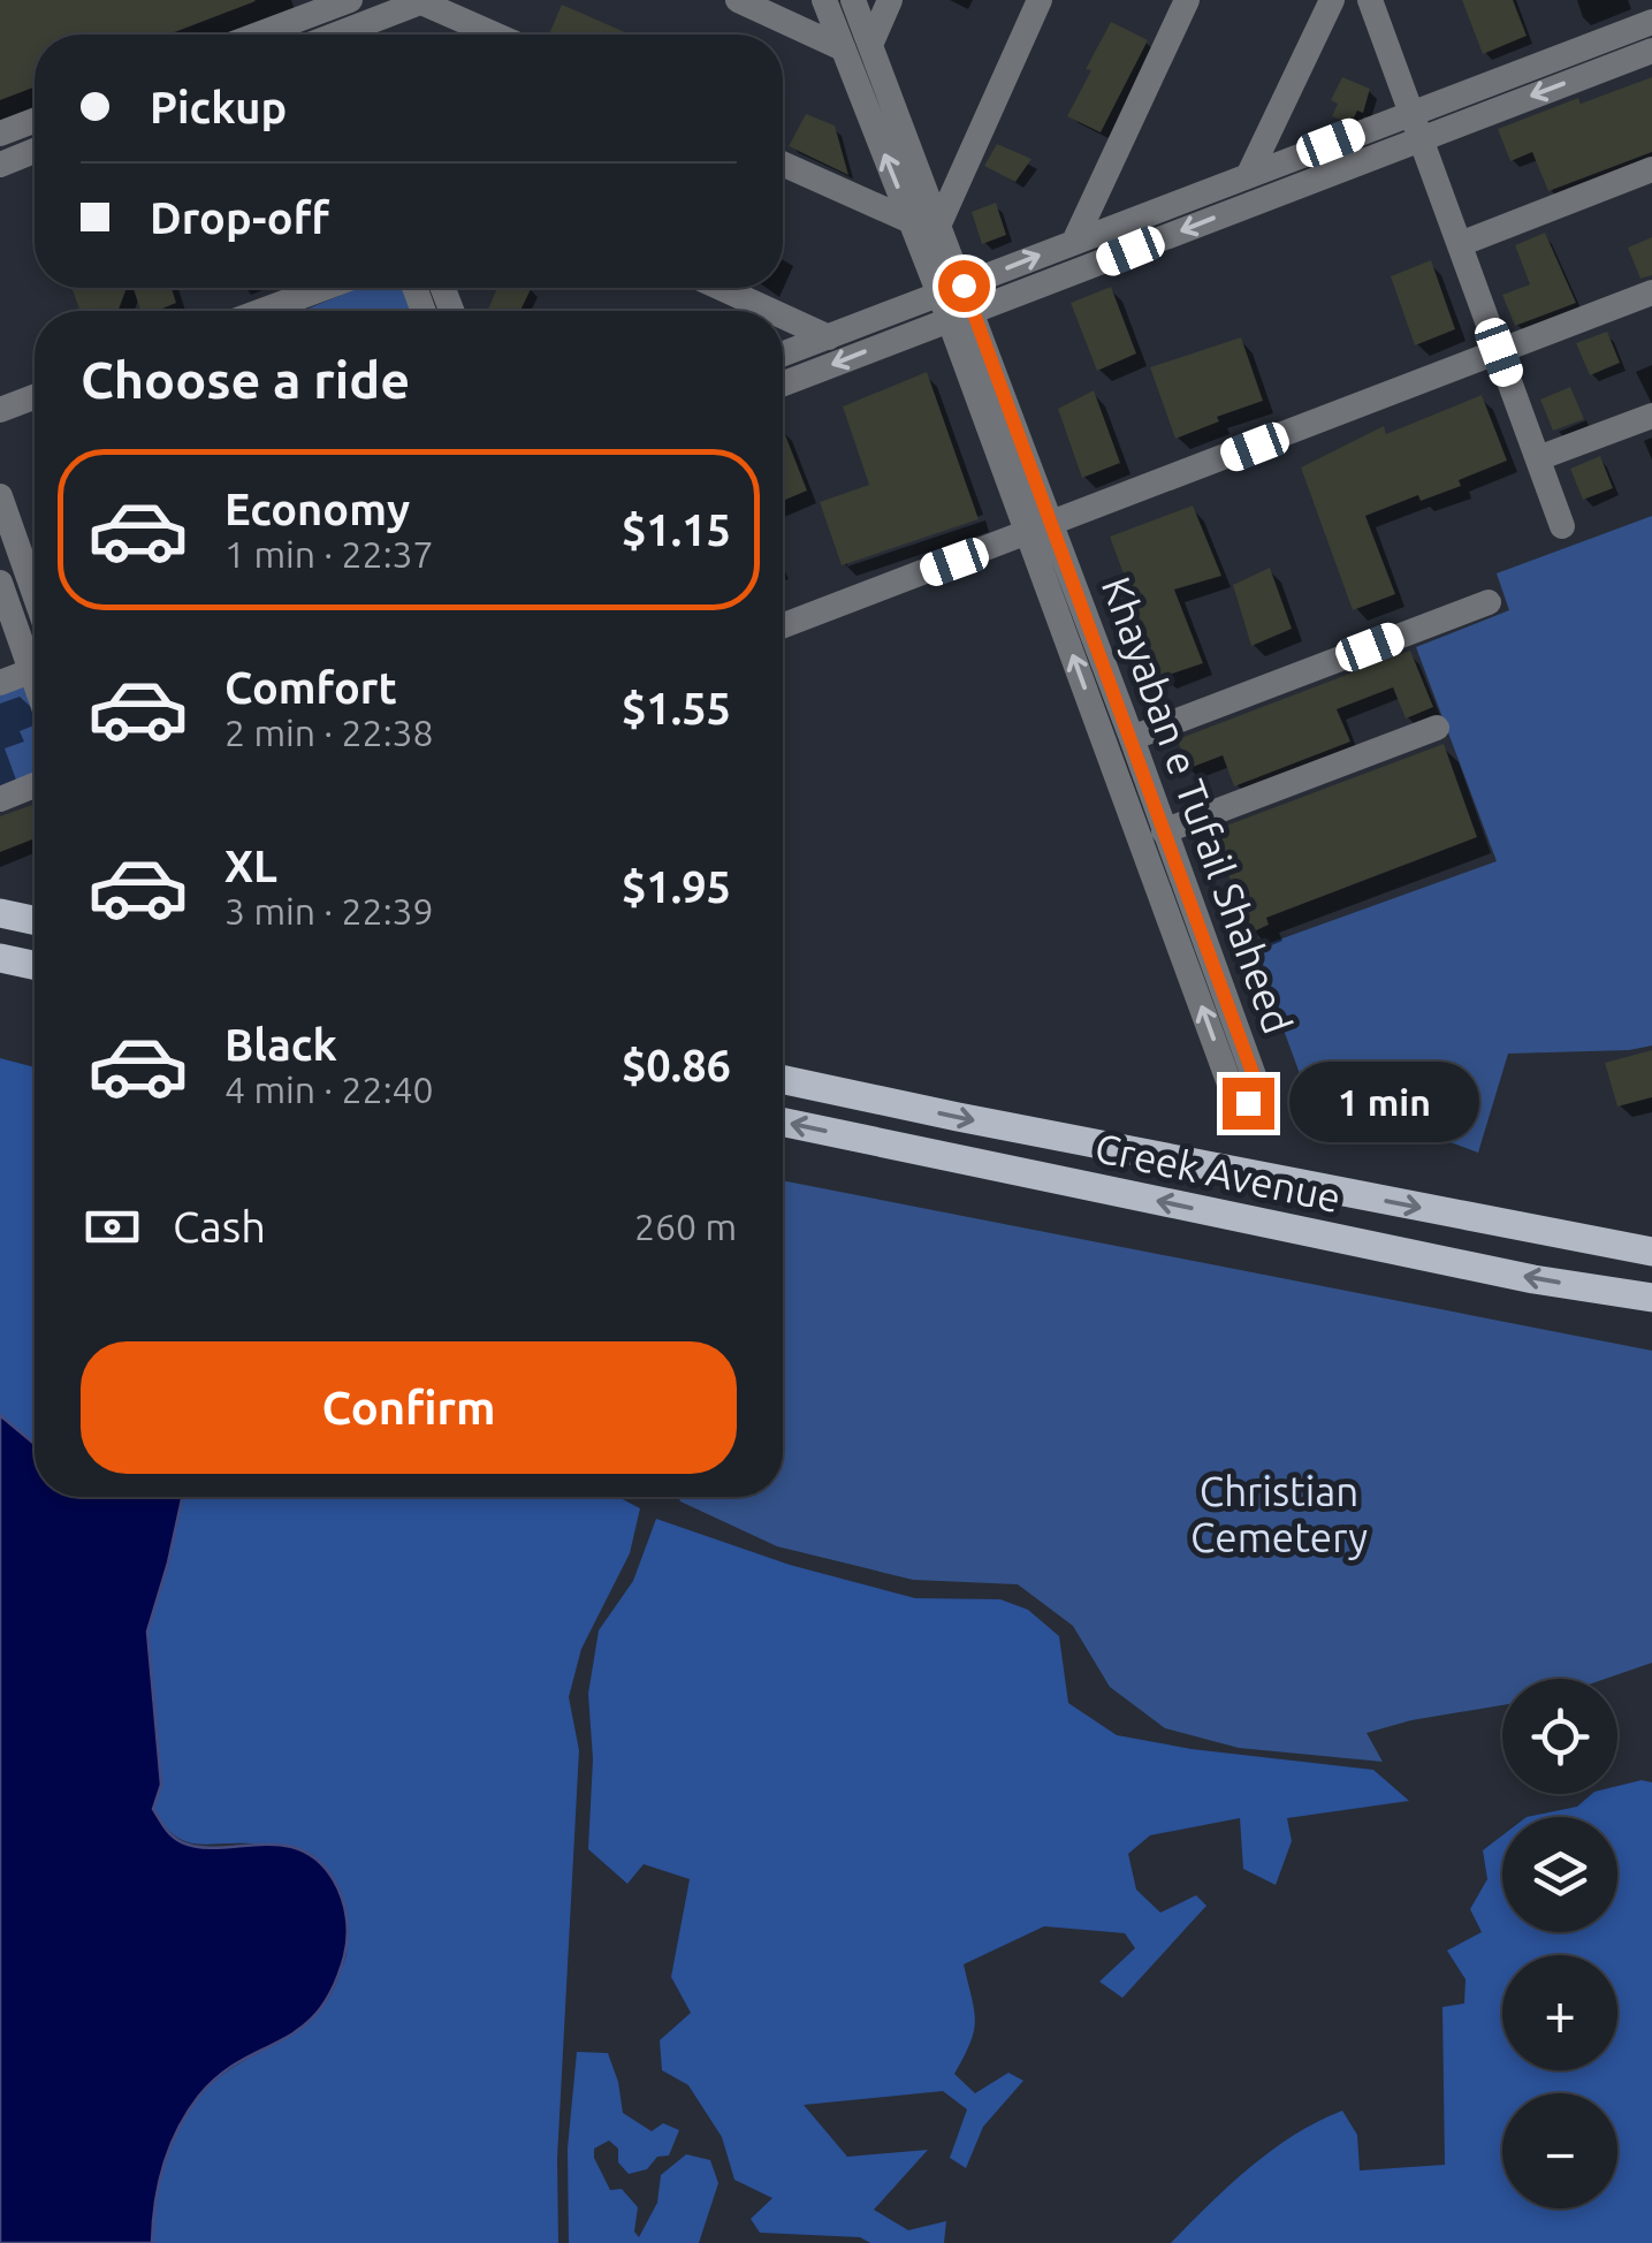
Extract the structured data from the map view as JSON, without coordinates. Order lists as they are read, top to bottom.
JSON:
{
  "streets": {
    "main road": ["Creek Avenue"],
    "street": ["Khayaban e Tufail Shaheed"]
  },
  "parks": ["Christian Cemetery"],
  "page": {
    "banner": ["Pickup", "Drop-off"],
    "heading": "Choose a ride",
    "list": [
      {
        "name": "Economy",
        "note": "1 min · 22:37",
        "value": "$1.15"
      },
      {
        "name": "Comfort",
        "note": "2 min · 22:38",
        "value": "$1.55"
      },
      {
        "name": "XL",
        "note": "3 min · 22:39",
        "value": "$1.95"
      },
      {
        "name": "Black",
        "note": "4 min · 22:40",
        "value": "$0.86"
      }
    ],
    "bubble": "1 min",
    "pay": ["Cash", "260 m"],
    "buttons": "Confirm",
    "map_buttons": ["+", "−"]
  }
}
